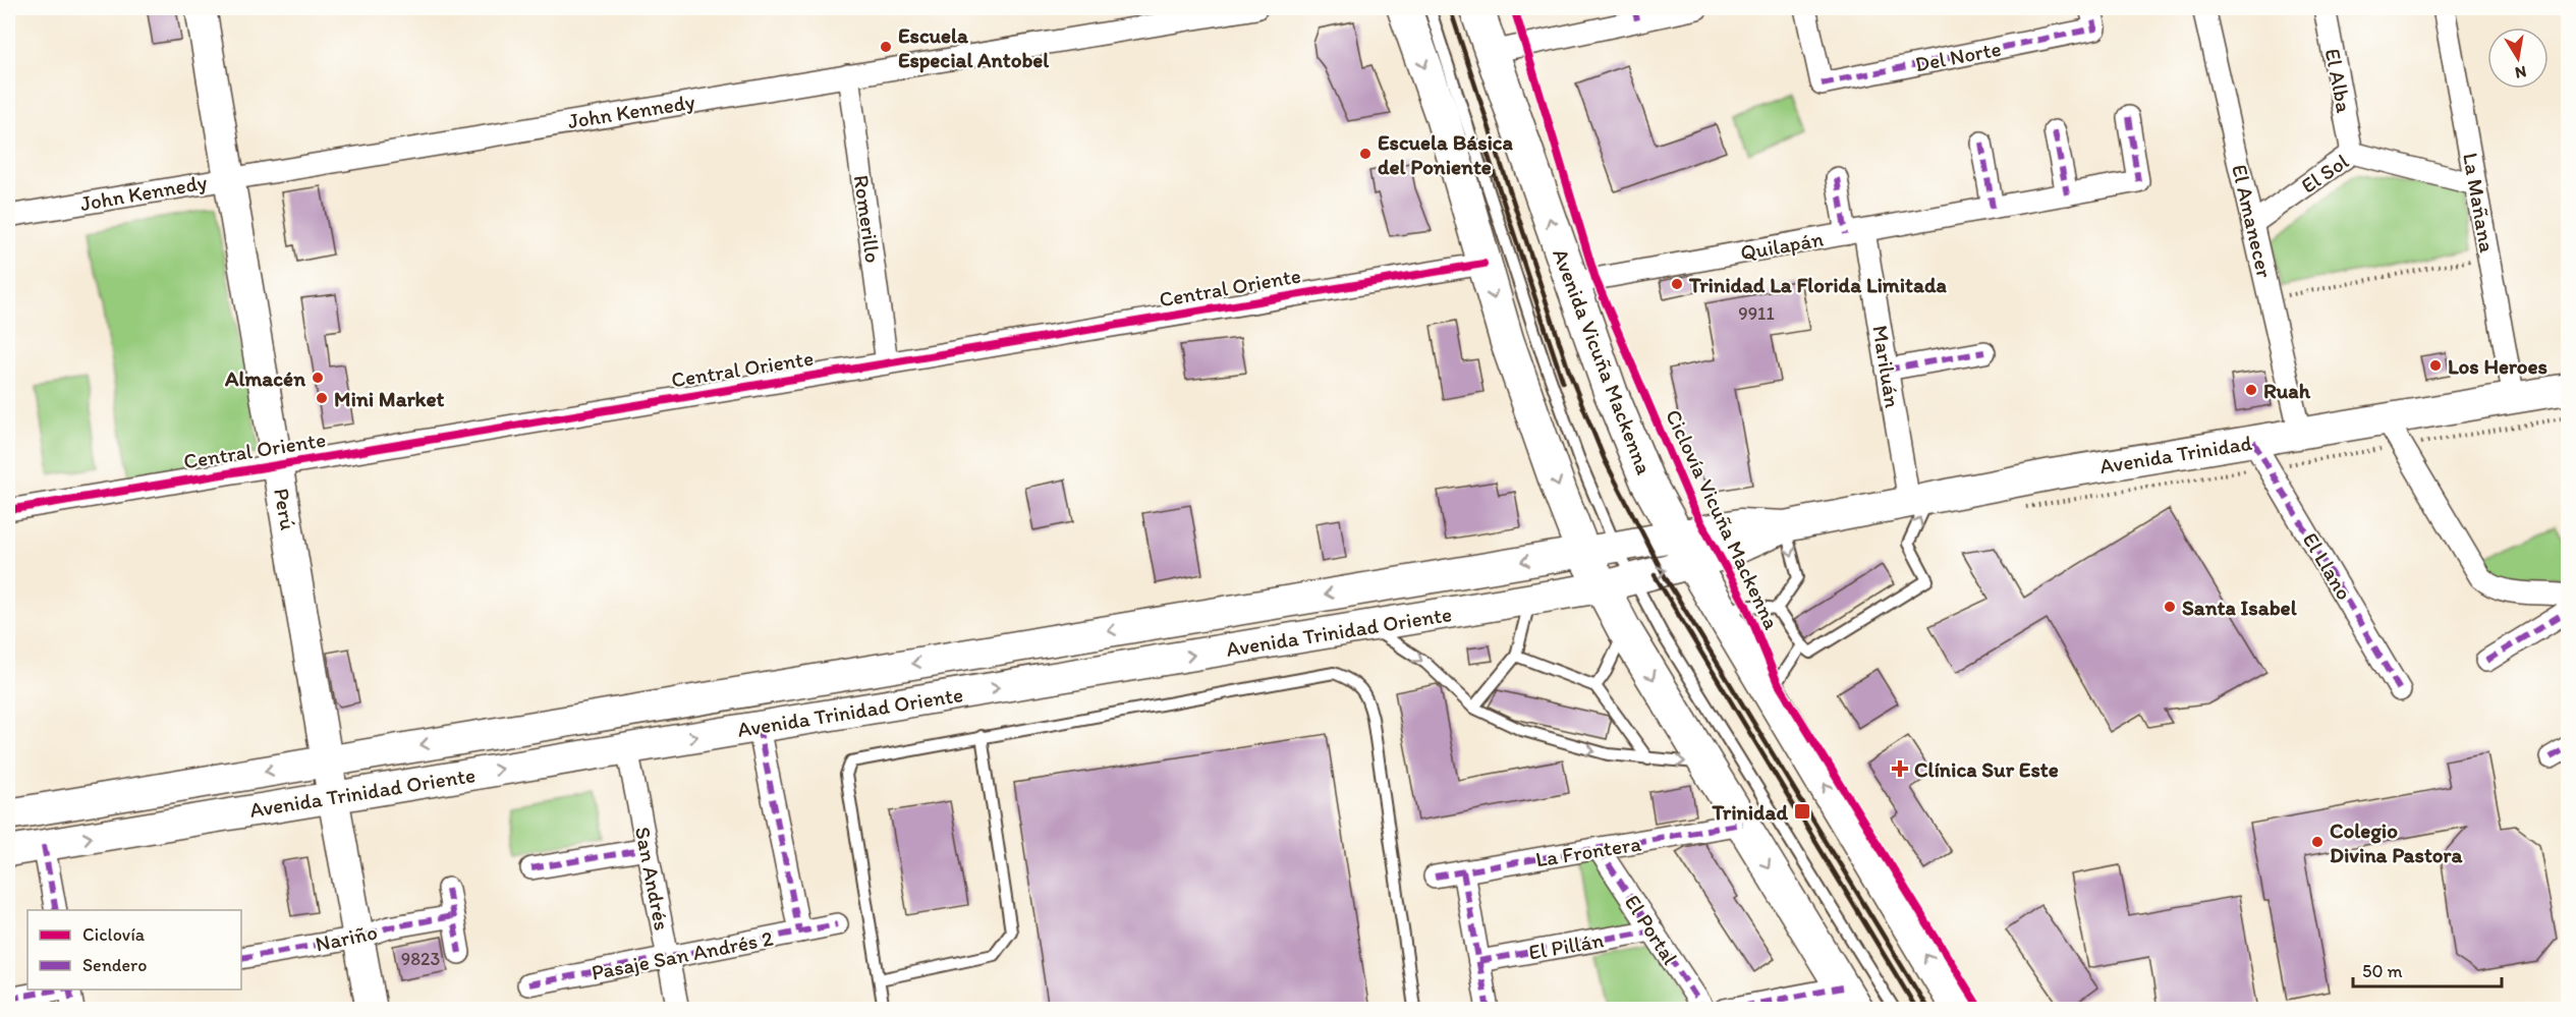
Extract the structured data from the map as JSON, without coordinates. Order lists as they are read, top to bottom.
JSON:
{
  "streets": {
    "main road": [
      "Avenida Vicuña Mackenna",
      "Avenida Trinidad",
      "Perú",
      "Avenida Trinidad Oriente"
    ],
    "street": [
      "Del Norte",
      "El Alba",
      "John Kennedy",
      "El Sol",
      "La Mañana",
      "Romerillo",
      "El Amanecer",
      "Quilapán",
      "Central Oriente",
      "Mariluán",
      "El Llano",
      "La Frontera",
      "San Andrés",
      "El Portal",
      "Nariño",
      "El Pillán",
      "Pasaje San Andrés 2"
    ],
    "cycle path": ["Ciclovía Vicuña Mackenna"]
  },
  "crossings": [
    ["El Alba", "El Sol"],
    ["John Kennedy", "Romerillo"],
    ["John Kennedy", "Perú"],
    ["El Sol", "La Mañana"],
    ["El Sol", "El Amanecer"],
    ["La Mañana", "Avenida Trinidad"],
    ["Romerillo", "Central Oriente"],
    ["El Amanecer", "Avenida Trinidad"],
    ["Quilapán", "Avenida Vicuña Mackenna"],
    ["Quilapán", "Mariluán"],
    ["Central Oriente", "Perú"],
    ["Avenida Vicuña Mackenna", "Avenida Trinidad"],
    ["Avenida Vicuña Mackenna", "Avenida Trinidad Oriente"],
    ["Mariluán", "Avenida Trinidad"],
    ["Avenida Trinidad", "El Llano"],
    ["Avenida Trinidad", "Avenida Trinidad Oriente"],
    ["Perú", "Avenida Trinidad Oriente"],
    ["Perú", "Nariño"],
    ["Avenida Trinidad Oriente", "San Andrés"],
    ["La Frontera", "El Portal"],
    ["San Andrés", "Pasaje San Andrés 2"],
    ["El Portal", "El Pillán"]
  ],
  "places": {
    "other": [
      "Escuela Especial Antobel",
      "Escuela Básica del Poniente",
      "Trinidad La Florida Limitada",
      "Los Heroes",
      "Almacén",
      "Ruah",
      "Mini Market",
      "Santa Isabel",
      "Colegio Divina Pastora"
    ],
    "health": ["Clínica Sur Este"],
    "transit": ["Trinidad"]
  },
  "house_numbers": ["9911", "9823"],
  "legend": ["Ciclovía", "Sendero"],
  "scale_bar": "50 m",
  "north": "bottom"
}
